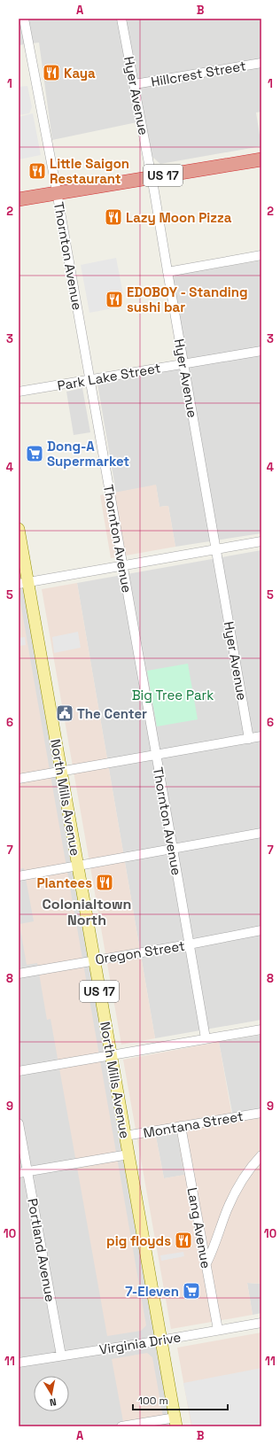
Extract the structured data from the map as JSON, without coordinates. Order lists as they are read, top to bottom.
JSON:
{
  "streets": {
    "highway": ["US 17"],
    "main road": ["North Mills Avenue"],
    "street": [
      "Hillcrest Street",
      "Hyer Avenue",
      "Thornton Avenue",
      "Park Lake Street",
      "Oregon Street",
      "Montana Street",
      "Lang Avenue",
      "Portland Avenue",
      "Virginia Drive"
    ]
  },
  "crossings": [
    ["Hillcrest Street", "Hyer Avenue"],
    ["Hyer Avenue", "US 17"],
    ["Hyer Avenue", "Park Lake Street"],
    ["US 17", "Thornton Avenue"],
    ["Thornton Avenue", "Park Lake Street"],
    ["Thornton Avenue", "Oregon Street"],
    ["North Mills Avenue", "Oregon Street"],
    ["North Mills Avenue", "Montana Street"],
    ["North Mills Avenue", "Virginia Drive"],
    ["Montana Street", "Lang Avenue"],
    ["Lang Avenue", "Virginia Drive"],
    ["Portland Avenue", "Virginia Drive"]
  ],
  "districts": ["Colonialtown North"],
  "parks": ["Big Tree Park"],
  "places": {
    "restaurant": [
      "Kaya",
      "Little Saigon Restaurant",
      "Lazy Moon Pizza",
      "EDOBOY - Standing sushi bar",
      "Plantees",
      "pig floyds"
    ],
    "supermarket": ["Dong-A Supermarket", "7-Eleven"],
    "public building": ["The Center"]
  },
  "scale_bar": "100 m",
  "north": "bottom",
  "grid": {
    "columns": ["A", "B"],
    "rows": [
      "1",
      "2",
      "3",
      "4",
      "5",
      "6",
      "7",
      "8",
      "9",
      "10",
      "11"
    ]
  }
}
